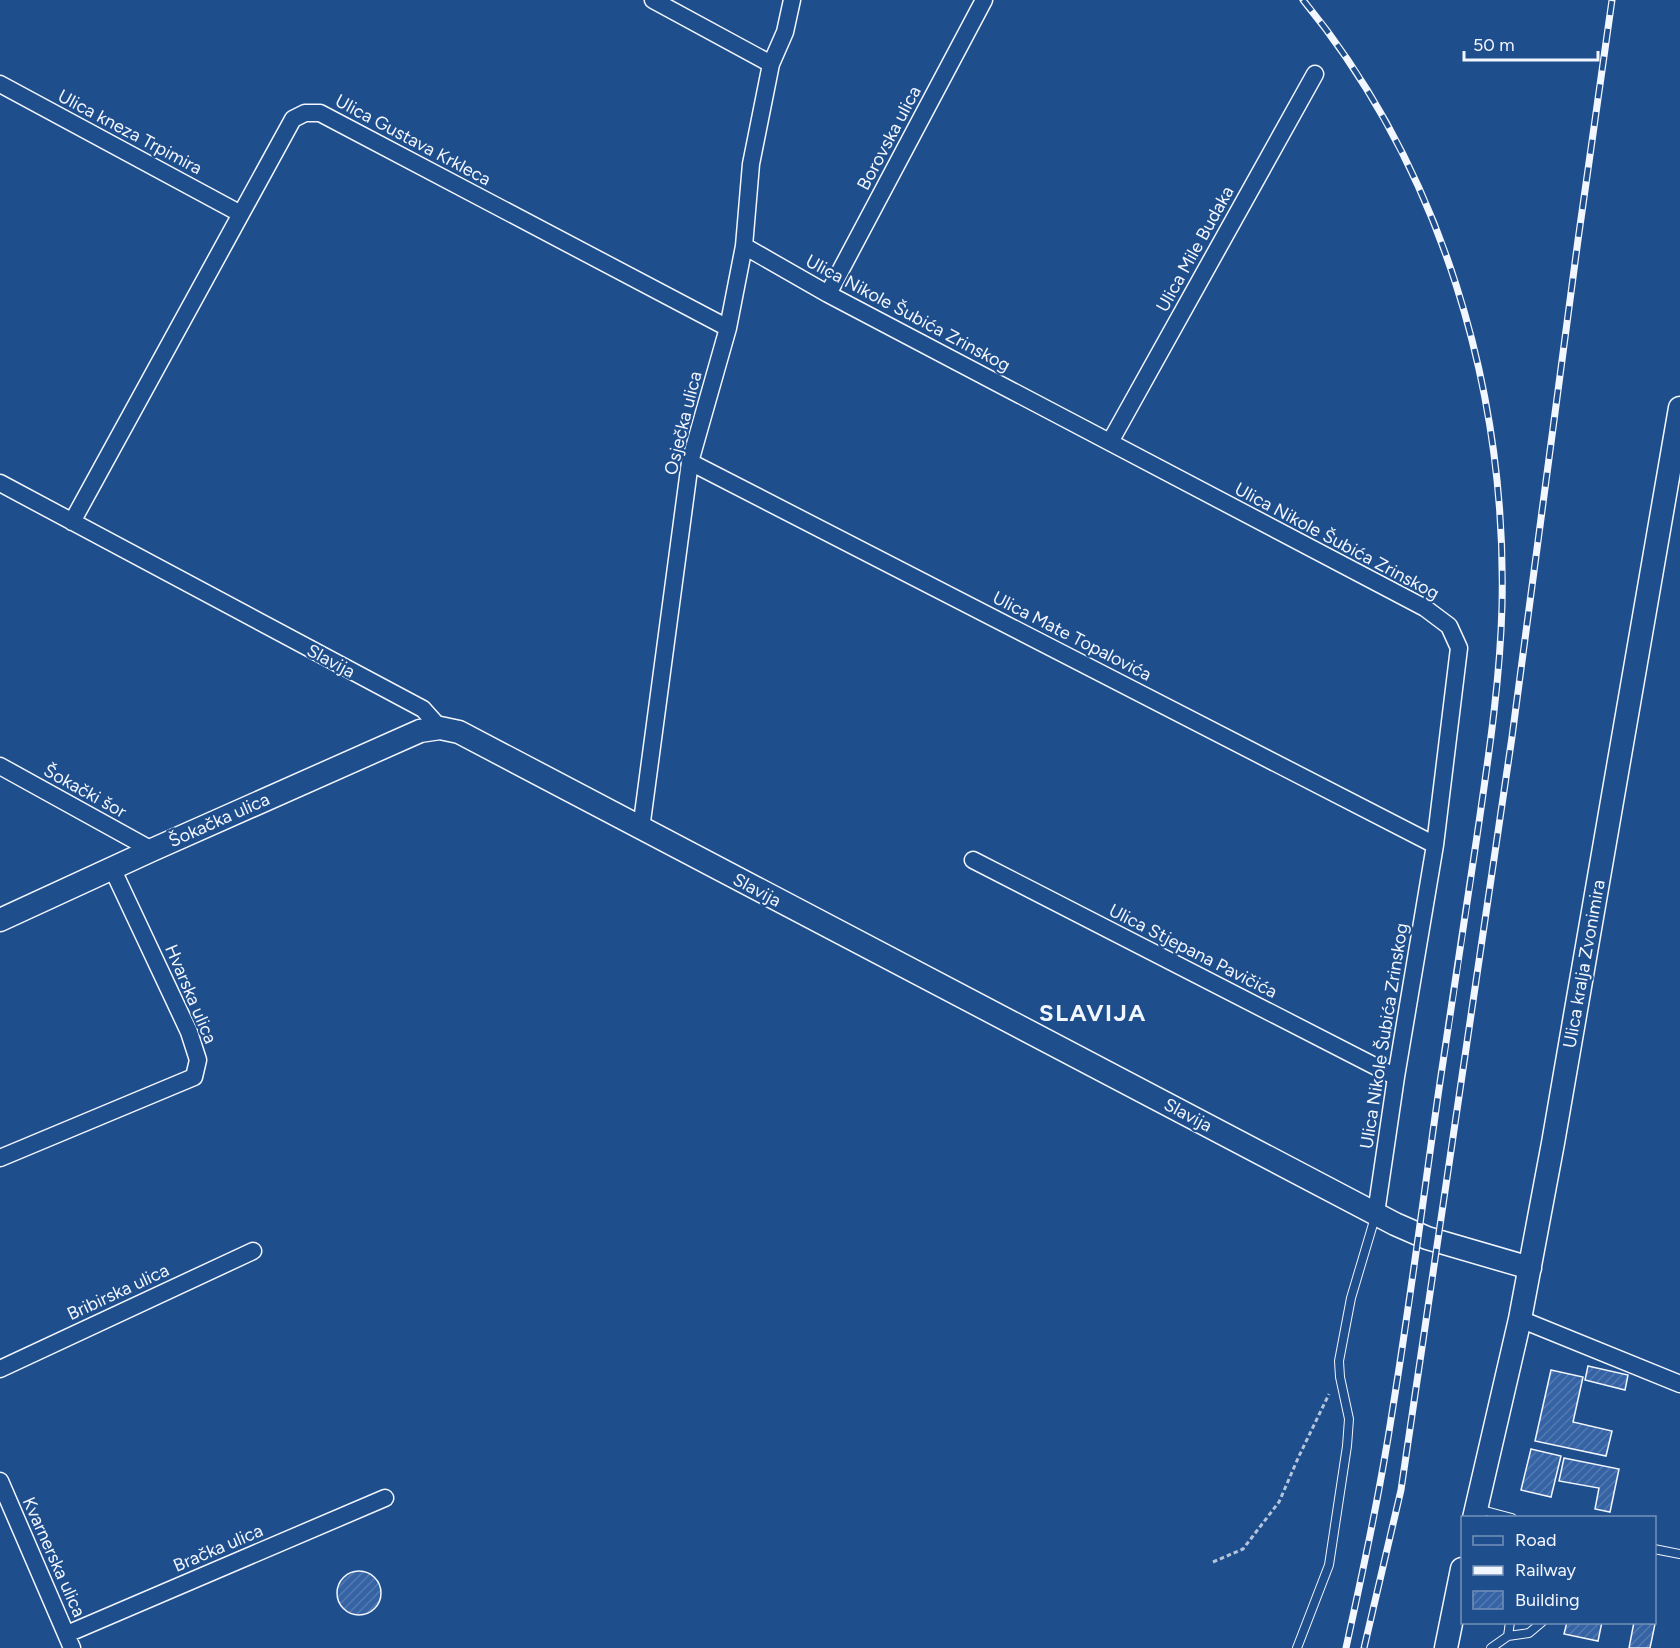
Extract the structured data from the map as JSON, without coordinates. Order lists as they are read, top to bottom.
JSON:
{
  "streets": {
    "street": [
      "Ulica kneza Trpimira",
      "Borovska ulica",
      "Ulica Gustava Krkleca",
      "Ulica Mile Budaka",
      "Ulica Nikole Šubića Zrinskog",
      "Osječka ulica",
      "Ulica Mate Topalovića",
      "Slavija",
      "Šokački šor",
      "Šokačka ulica",
      "Ulica Stjepana Pavičića",
      "Ulica kralja Zvonimira",
      "Hvarska ulica",
      "Bribirska ulica",
      "Bračka ulica",
      "Kvarnerska ulica"
    ]
  },
  "crossings": [
    ["Ulica kneza Trpimira", "Ulica Gustava Krkleca"],
    ["Borovska ulica", "Ulica Nikole Šubića Zrinskog"],
    ["Ulica Gustava Krkleca", "Osječka ulica"],
    ["Ulica Gustava Krkleca", "Slavija"],
    ["Ulica Mile Budaka", "Ulica Nikole Šubića Zrinskog"],
    ["Ulica Nikole Šubića Zrinskog", "Osječka ulica"],
    ["Ulica Nikole Šubića Zrinskog", "Ulica Mate Topalovića"],
    ["Ulica Nikole Šubića Zrinskog", "Slavija"],
    ["Ulica Nikole Šubića Zrinskog", "Ulica Stjepana Pavičića"],
    ["Osječka ulica", "Ulica Mate Topalovića"],
    ["Osječka ulica", "Slavija"],
    ["Slavija", "Šokačka ulica"],
    ["Slavija", "Ulica kralja Zvonimira"],
    ["Šokački šor", "Šokačka ulica"],
    ["Šokačka ulica", "Hvarska ulica"],
    ["Bračka ulica", "Kvarnerska ulica"]
  ],
  "districts": ["SLAVIJA"],
  "legend": ["Road", "Railway", "Building"],
  "scale_bar": "50 m"
}
